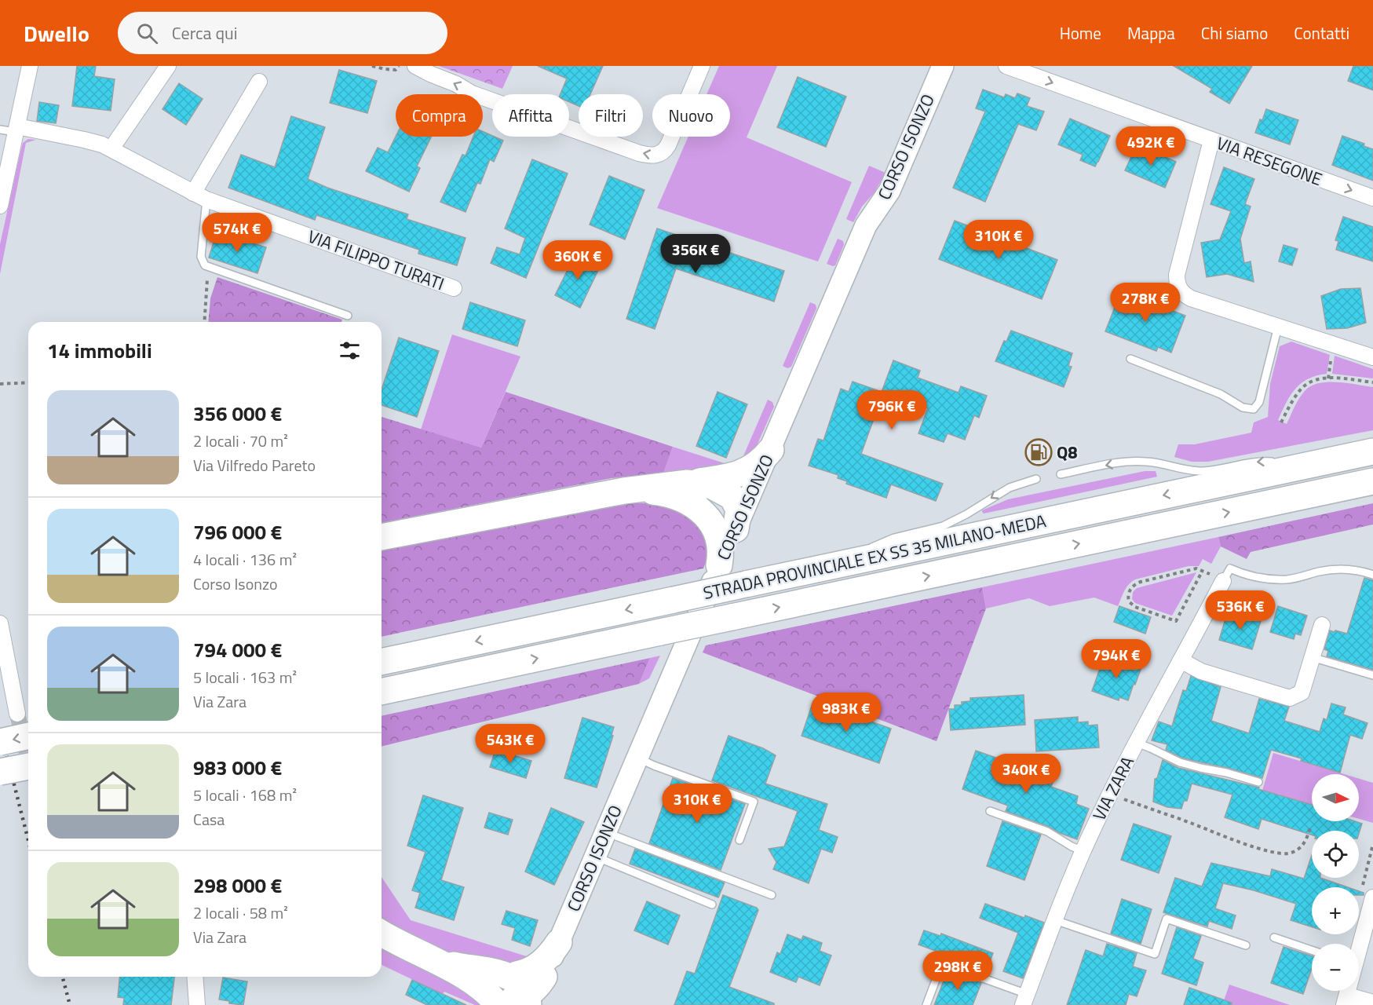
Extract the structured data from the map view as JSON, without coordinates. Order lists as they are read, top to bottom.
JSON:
{
  "streets": {
    "highway": ["STRADA PROVINCIALE EX SS 35 MILANO-MEDA"],
    "street": [
      "CORSO ISONZO",
      "VIA RESEGONE",
      "VIA FILIPPO TURATI",
      "VIA ZARA"
    ]
  },
  "one_way": ["VIA RESEGONE"],
  "places": {
    "fuel station": ["Q8"]
  },
  "north": "right",
  "page": {
    "header": "Dwello",
    "search": "Cerca qui",
    "nav": [
      "Home",
      "Mappa",
      "Chi siamo",
      "Contatti"
    ],
    "chip": [
      "Compra",
      "Affitta",
      "Filtri",
      "Nuovo"
    ],
    "price": [
      "492K €",
      "574K €",
      "310K €",
      "356K €",
      "360K €",
      "278K €",
      "796K €",
      "536K €",
      "794K €",
      "983K €",
      "543K €",
      "340K €",
      "310K €",
      "298K €"
    ],
    "heading": "14 immobili",
    "list": [
      {
        "name": "356 000 €",
        "note": "2 locali · 70 m² · Via Vilfredo Pareto"
      },
      {
        "name": "796 000 €",
        "note": "4 locali · 136 m² · Corso Isonzo"
      },
      {
        "name": "794 000 €",
        "note": "5 locali · 163 m² · Via Zara"
      },
      {
        "name": "983 000 €",
        "note": "5 locali · 168 m² · Casa"
      },
      {
        "name": "298 000 €",
        "note": "2 locali · 58 m² · Via Zara"
      }
    ],
    "map_buttons": ["+", "−"]
  }
}
